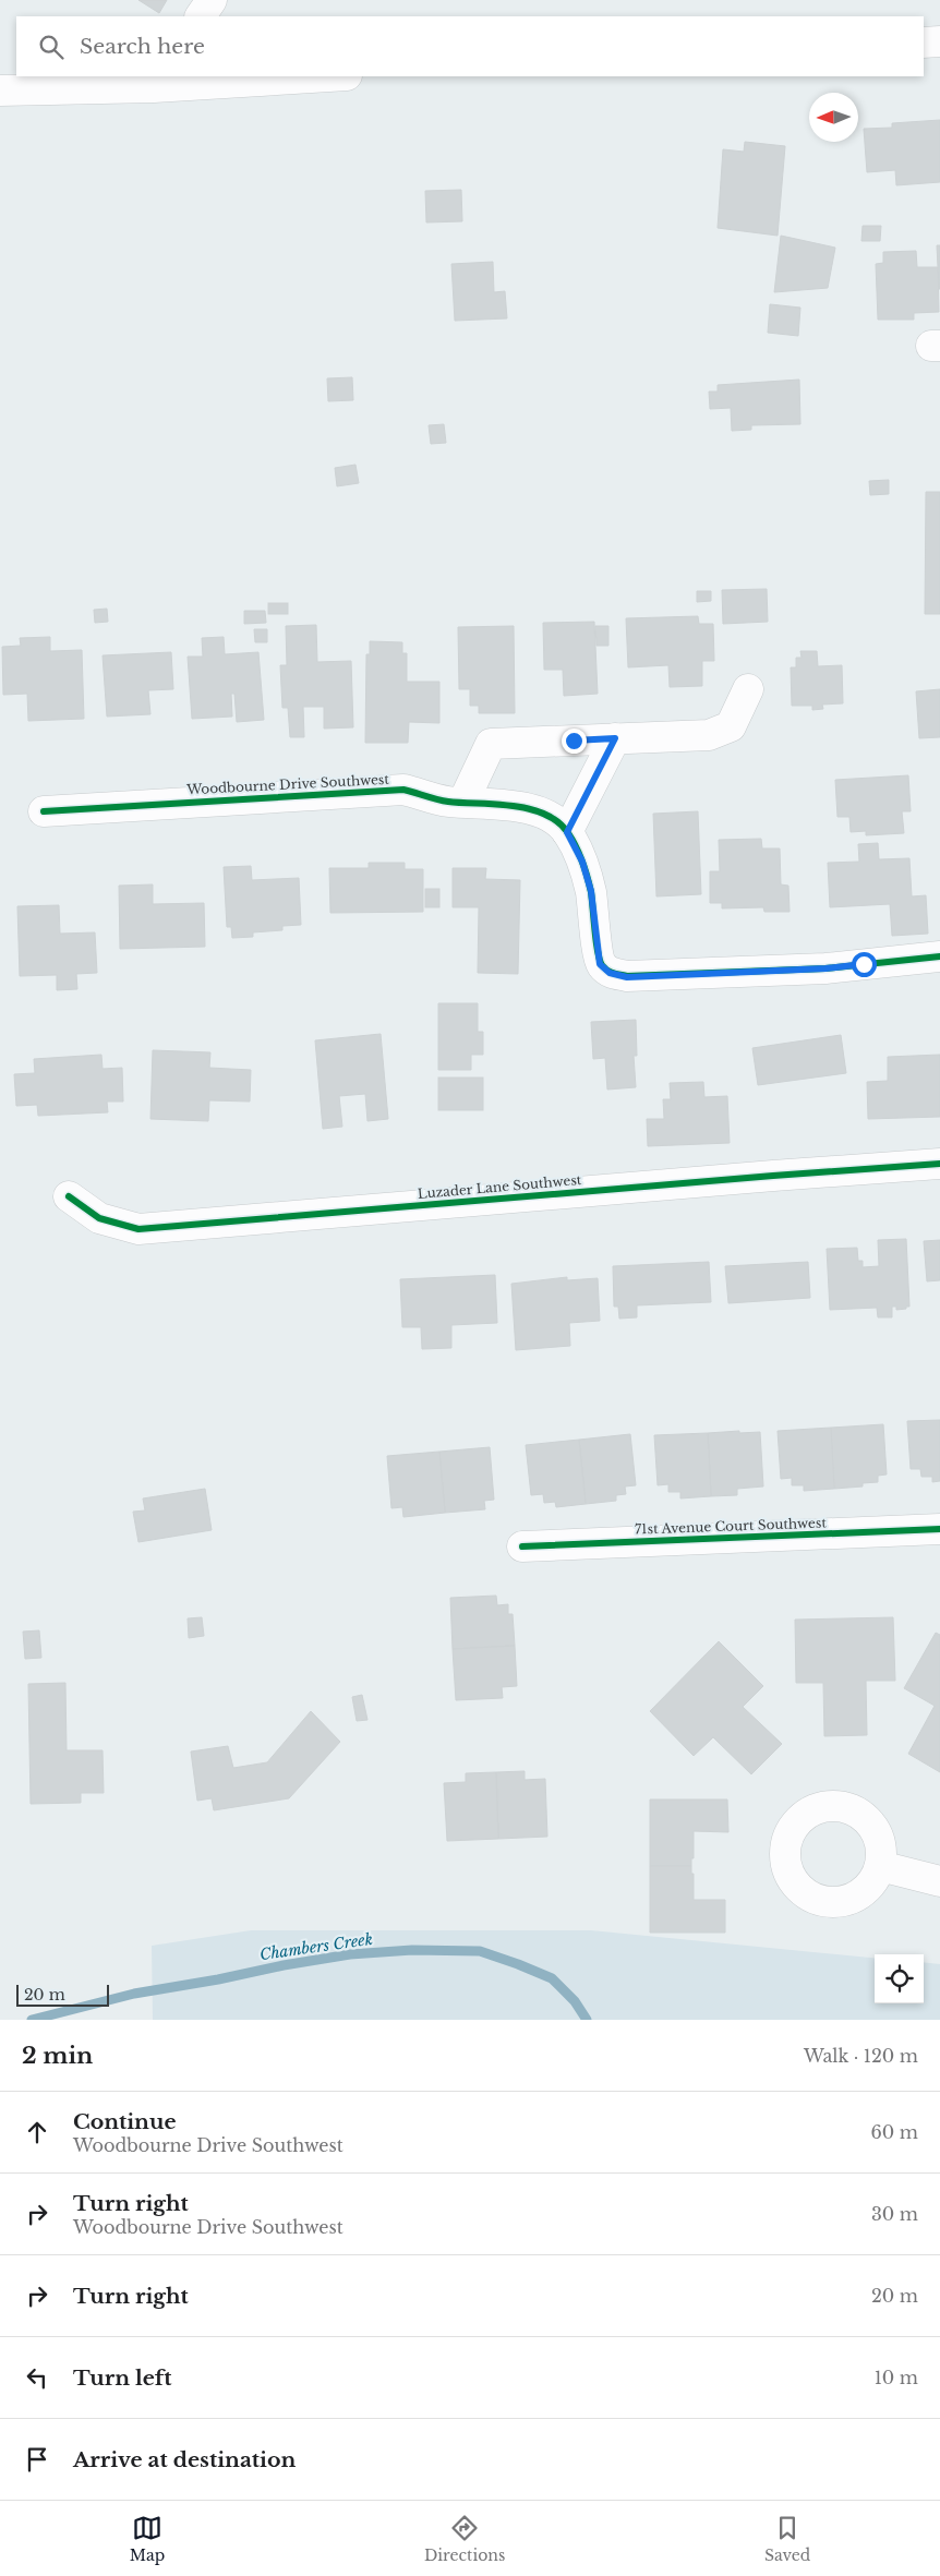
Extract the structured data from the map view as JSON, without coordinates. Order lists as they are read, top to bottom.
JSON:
{
  "streets": {
    "street": ["Woodbourne Drive Southwest", "Luzader Lane Southwest", "71st Avenue Court Southwest"]
  },
  "water": ["Chambers Creek"],
  "scale_bar": "20 m",
  "north": "left",
  "page": {
    "search": "Search here",
    "scale": "20 m",
    "heading": ["2 min", "Walk · 120 m"],
    "list": [
      ["Continue", "Woodbourne Drive Southwest", "60 m"],
      ["Turn right", "Woodbourne Drive Southwest", "30 m"],
      ["Turn right", "20 m"],
      ["Turn left", "10 m"],
      "Arrive at destination"
    ],
    "nav": ["Map", "Directions", "Saved"]
  }
}
